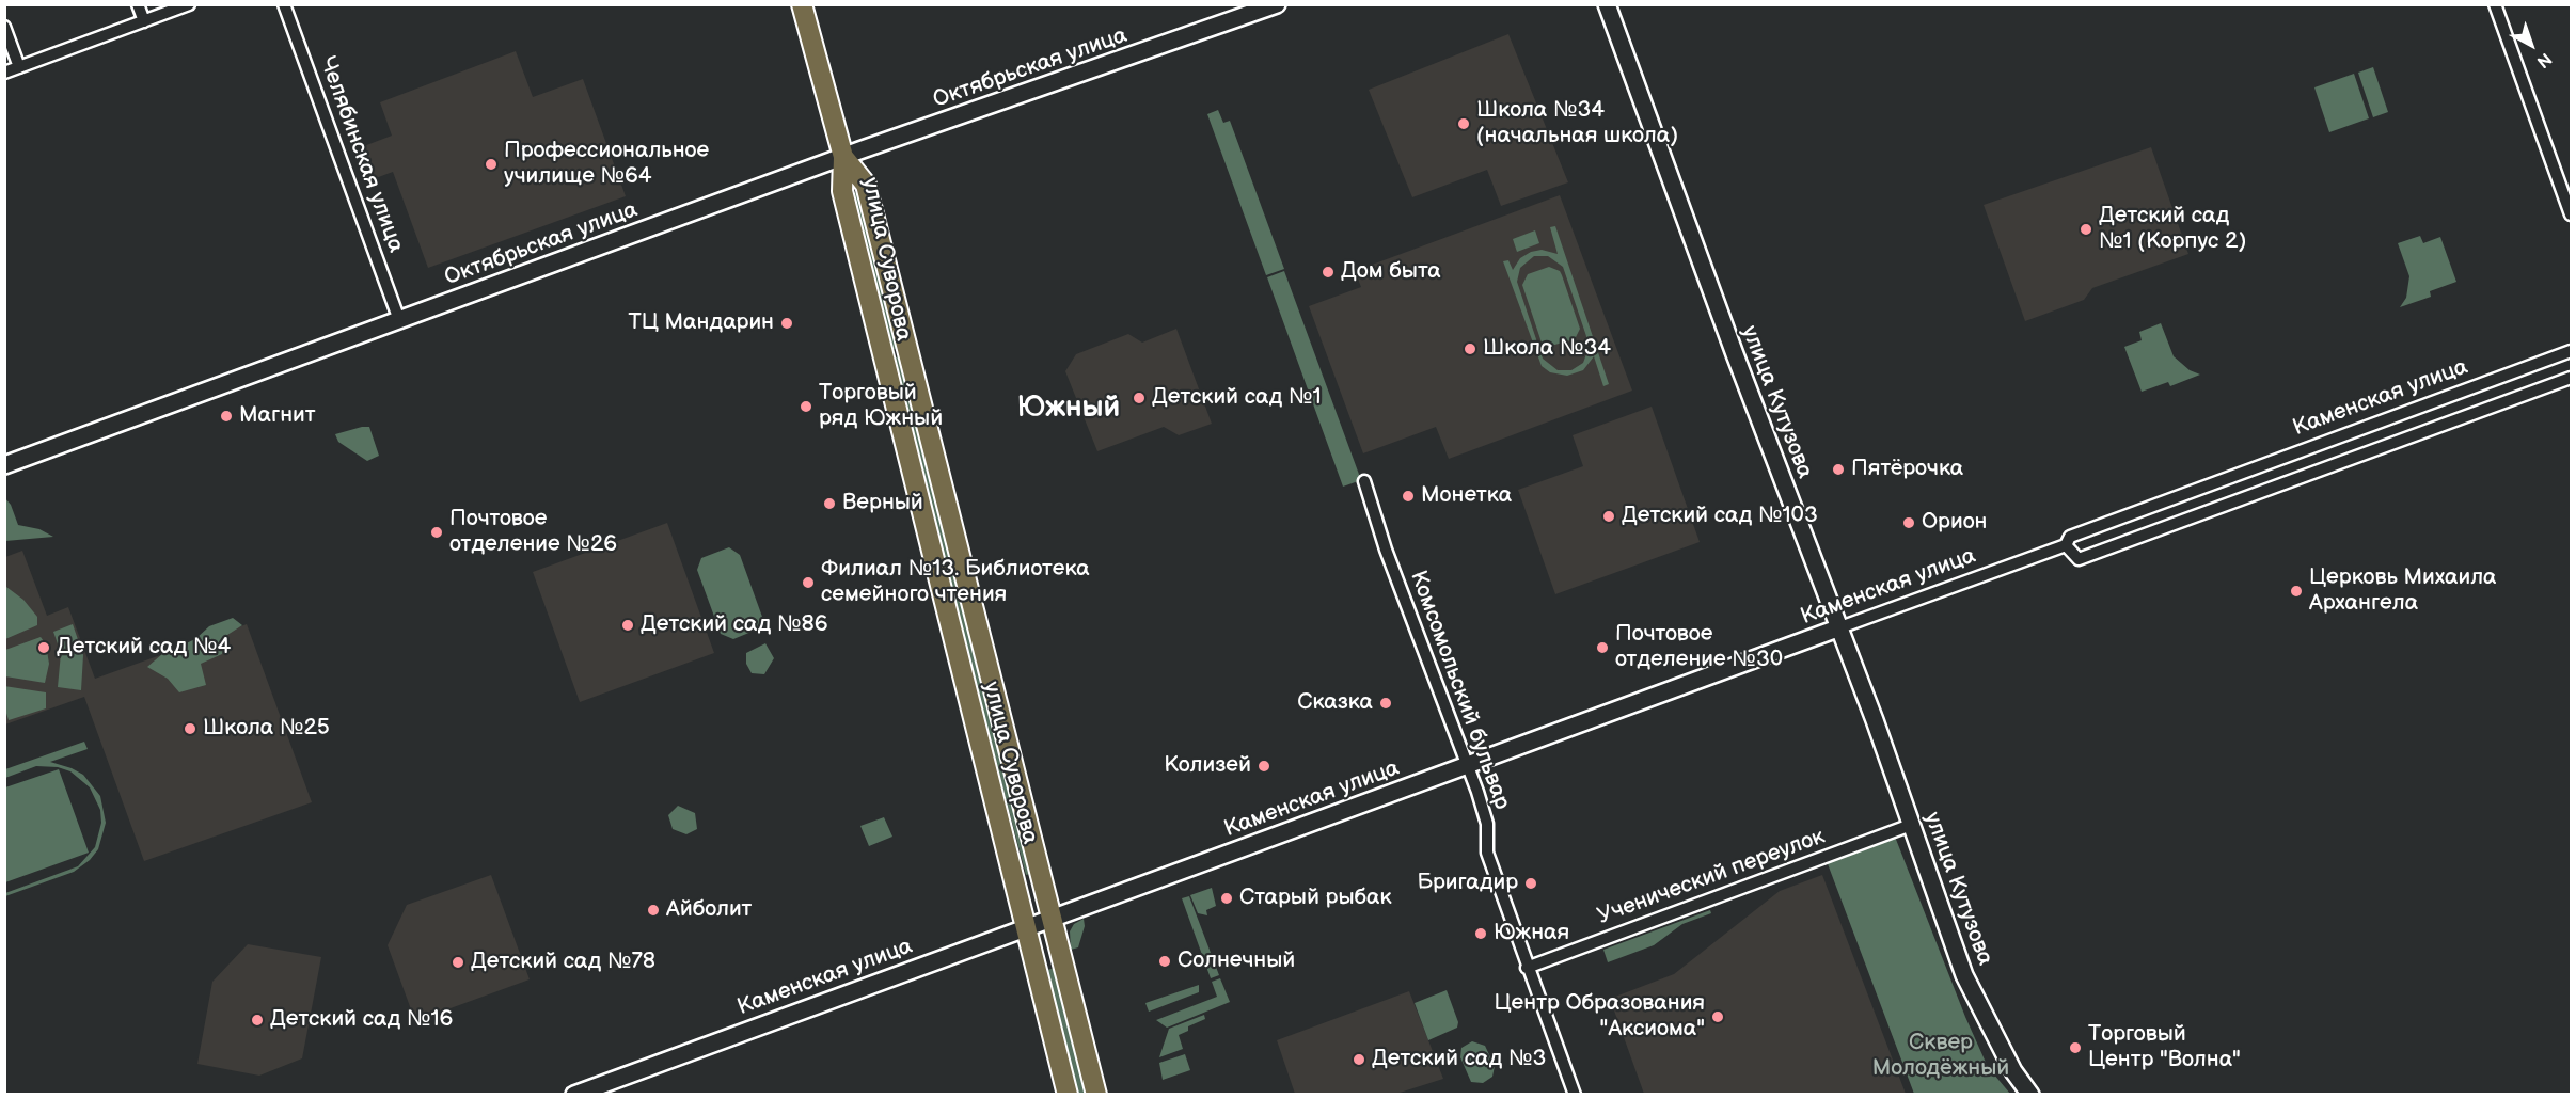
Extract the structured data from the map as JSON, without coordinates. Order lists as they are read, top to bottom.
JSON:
{
  "streets": {
    "main road": ["улица Суворова"],
    "street": [
      "Октябрьская улица",
      "Челябинская улица",
      "Каменская улица",
      "улица Кутузова",
      "Комсомольский бульвар",
      "Ученический переулок"
    ]
  },
  "crossings": [
    ["Октябрьская улица", "Челябинская улица"],
    ["Октябрьская улица", "улица Суворова"],
    ["улица Суворова", "Каменская улица"],
    ["Каменская улица", "улица Кутузова"],
    ["Каменская улица", "Комсомольский бульвар"],
    ["улица Кутузова", "Ученический переулок"],
    ["Комсомольский бульвар", "Ученический переулок"]
  ],
  "districts": ["Южный"],
  "parks": ["Сквер Молодёжный"],
  "places": [
    "Школа №34 (начальная школа)",
    "Профессиональное училище №64",
    "Детский сад №1 (Корпус 2)",
    "Дом быта",
    "ТЦ Мандарин",
    "Школа №34",
    "Детский сад №1",
    "Торговый ряд Южный",
    "Магнит",
    "Пятёрочка",
    "Монетка",
    "Верный",
    "Детский сад №103",
    "Орион",
    "Почтовое отделение №26",
    "Филиал №13. Библиотека семейного чтения",
    "Церковь Михаила Архангела",
    "Детский сад №86",
    "Детский сад №4",
    "Почтовое отделение №30",
    "Сказка",
    "Школа №25",
    "Колизей",
    "Бригадир",
    "Старый рыбак",
    "Айболит",
    "Южная",
    "Солнечный",
    "Детский сад №78",
    "Центр Образования \"Аксиома\"",
    "Детский сад №16",
    "Торговый Центр \"Волна\"",
    "Детский сад №3"
  ],
  "north": "bottom right"
}
